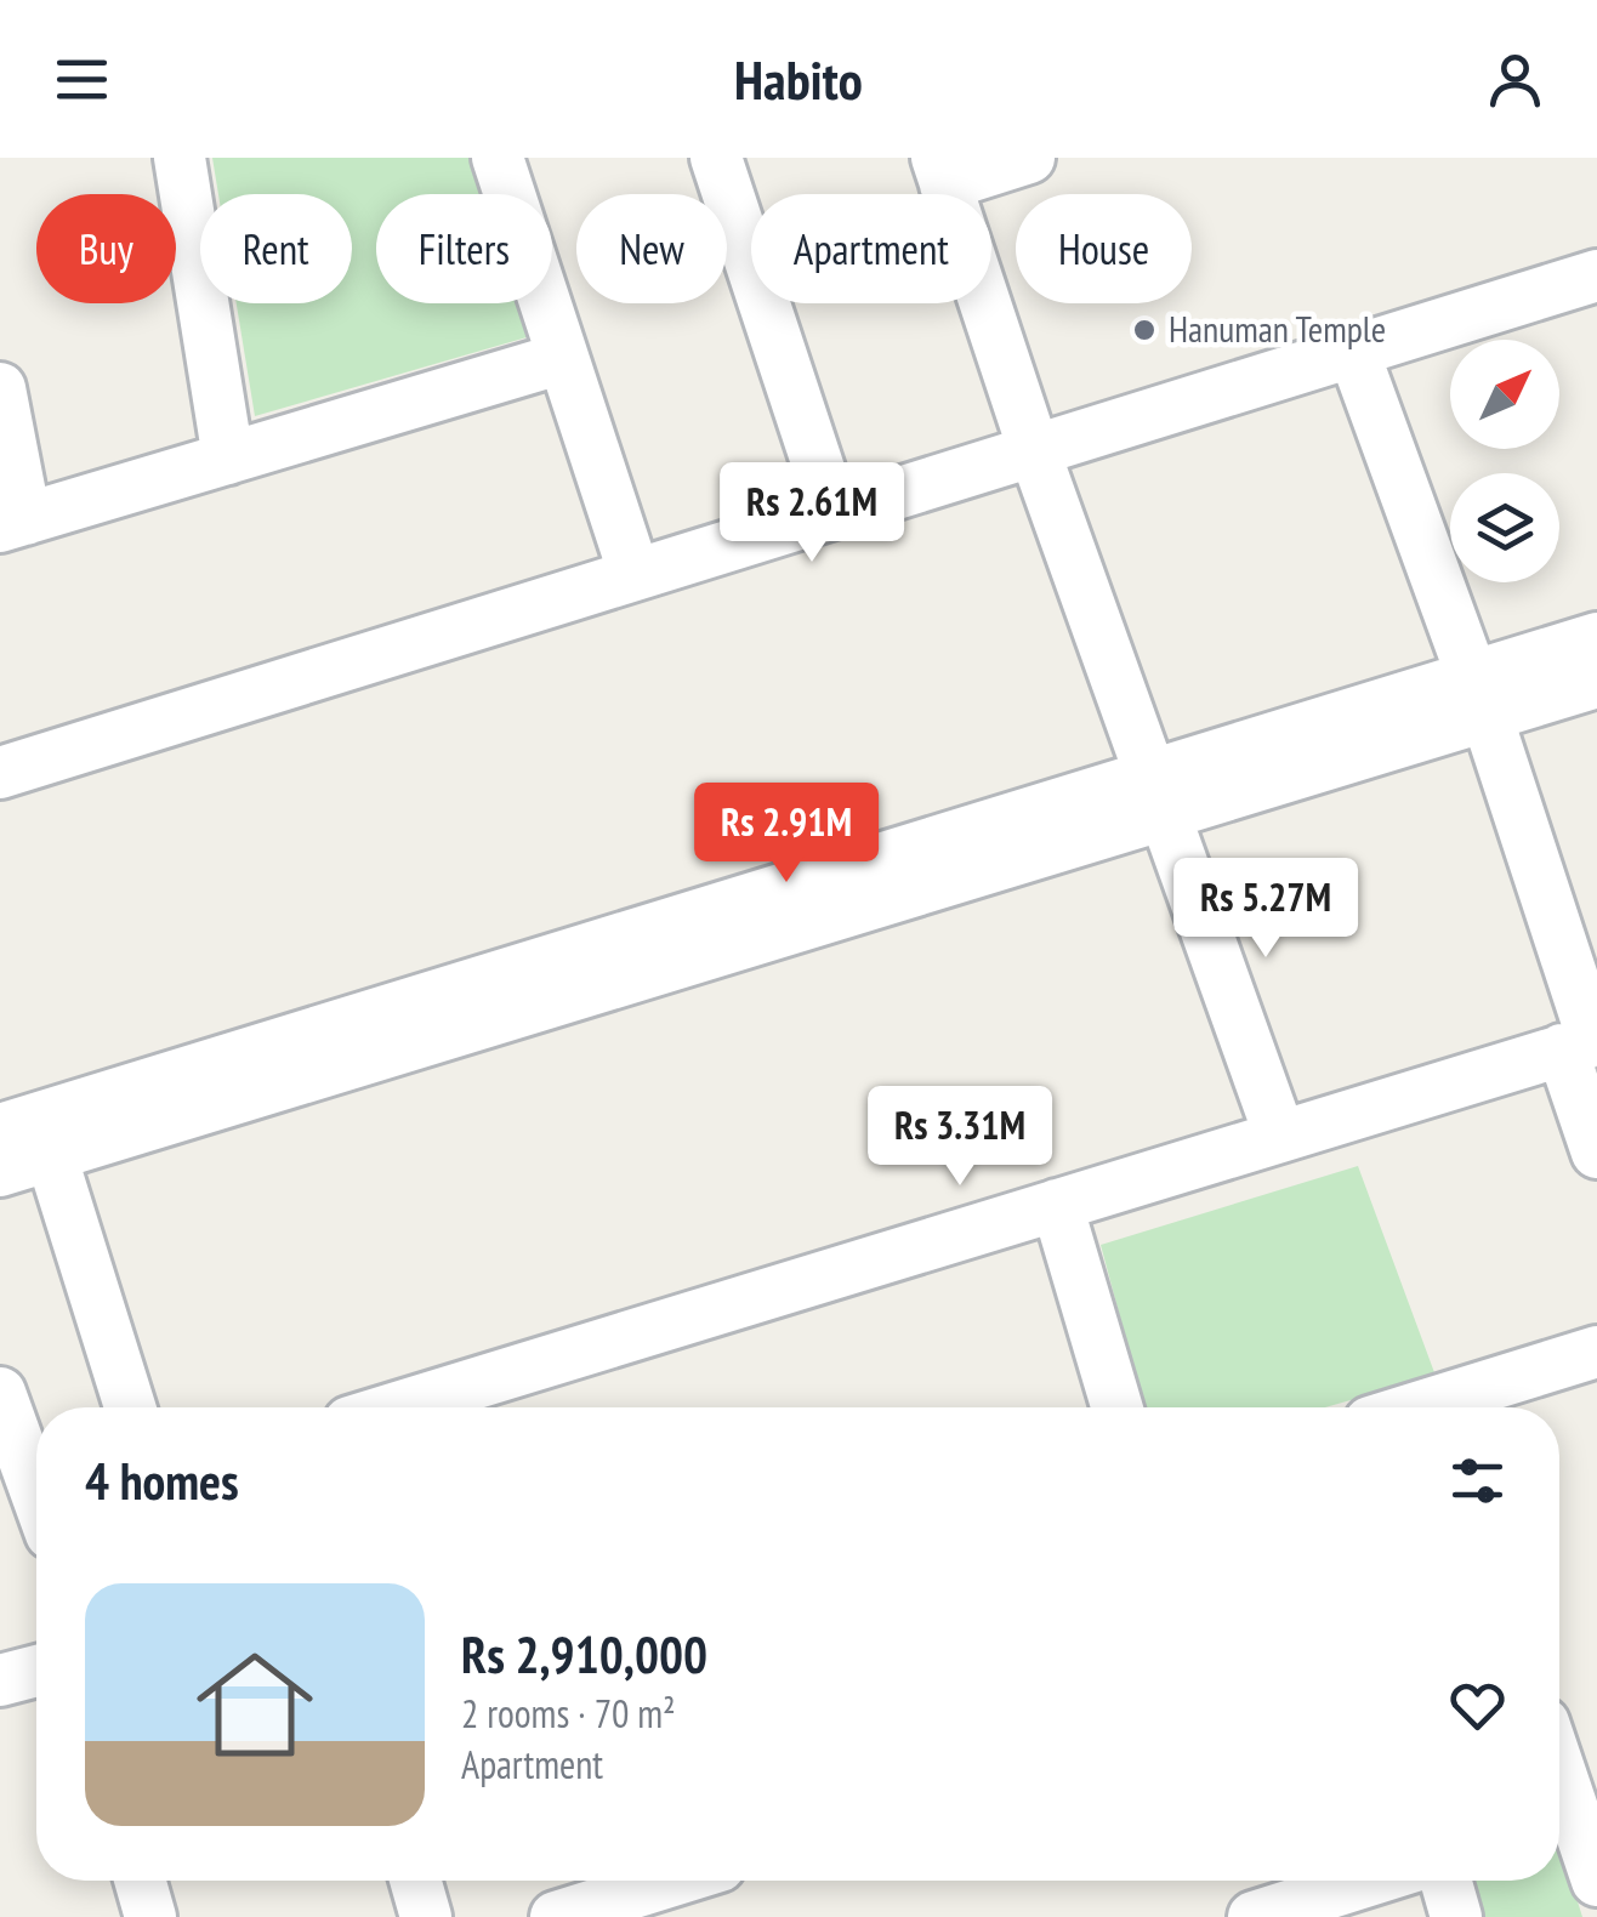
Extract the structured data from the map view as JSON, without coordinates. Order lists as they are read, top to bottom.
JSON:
{
  "places": ["Hanuman Temple"],
  "north": "top right",
  "page": {
    "header": "Habito",
    "chip": [
      "Buy",
      "Rent",
      "Filters",
      "New",
      "Apartment",
      "House"
    ],
    "price": [
      "Rs 2.61M",
      "Rs 2.91M",
      "Rs 5.27M",
      "Rs 3.31M"
    ],
    "heading": "4 homes",
    "list": [
      {
        "name": "Rs 2,910,000",
        "note": "2 rooms · 70 m² · Apartment"
      }
    ]
  }
}
